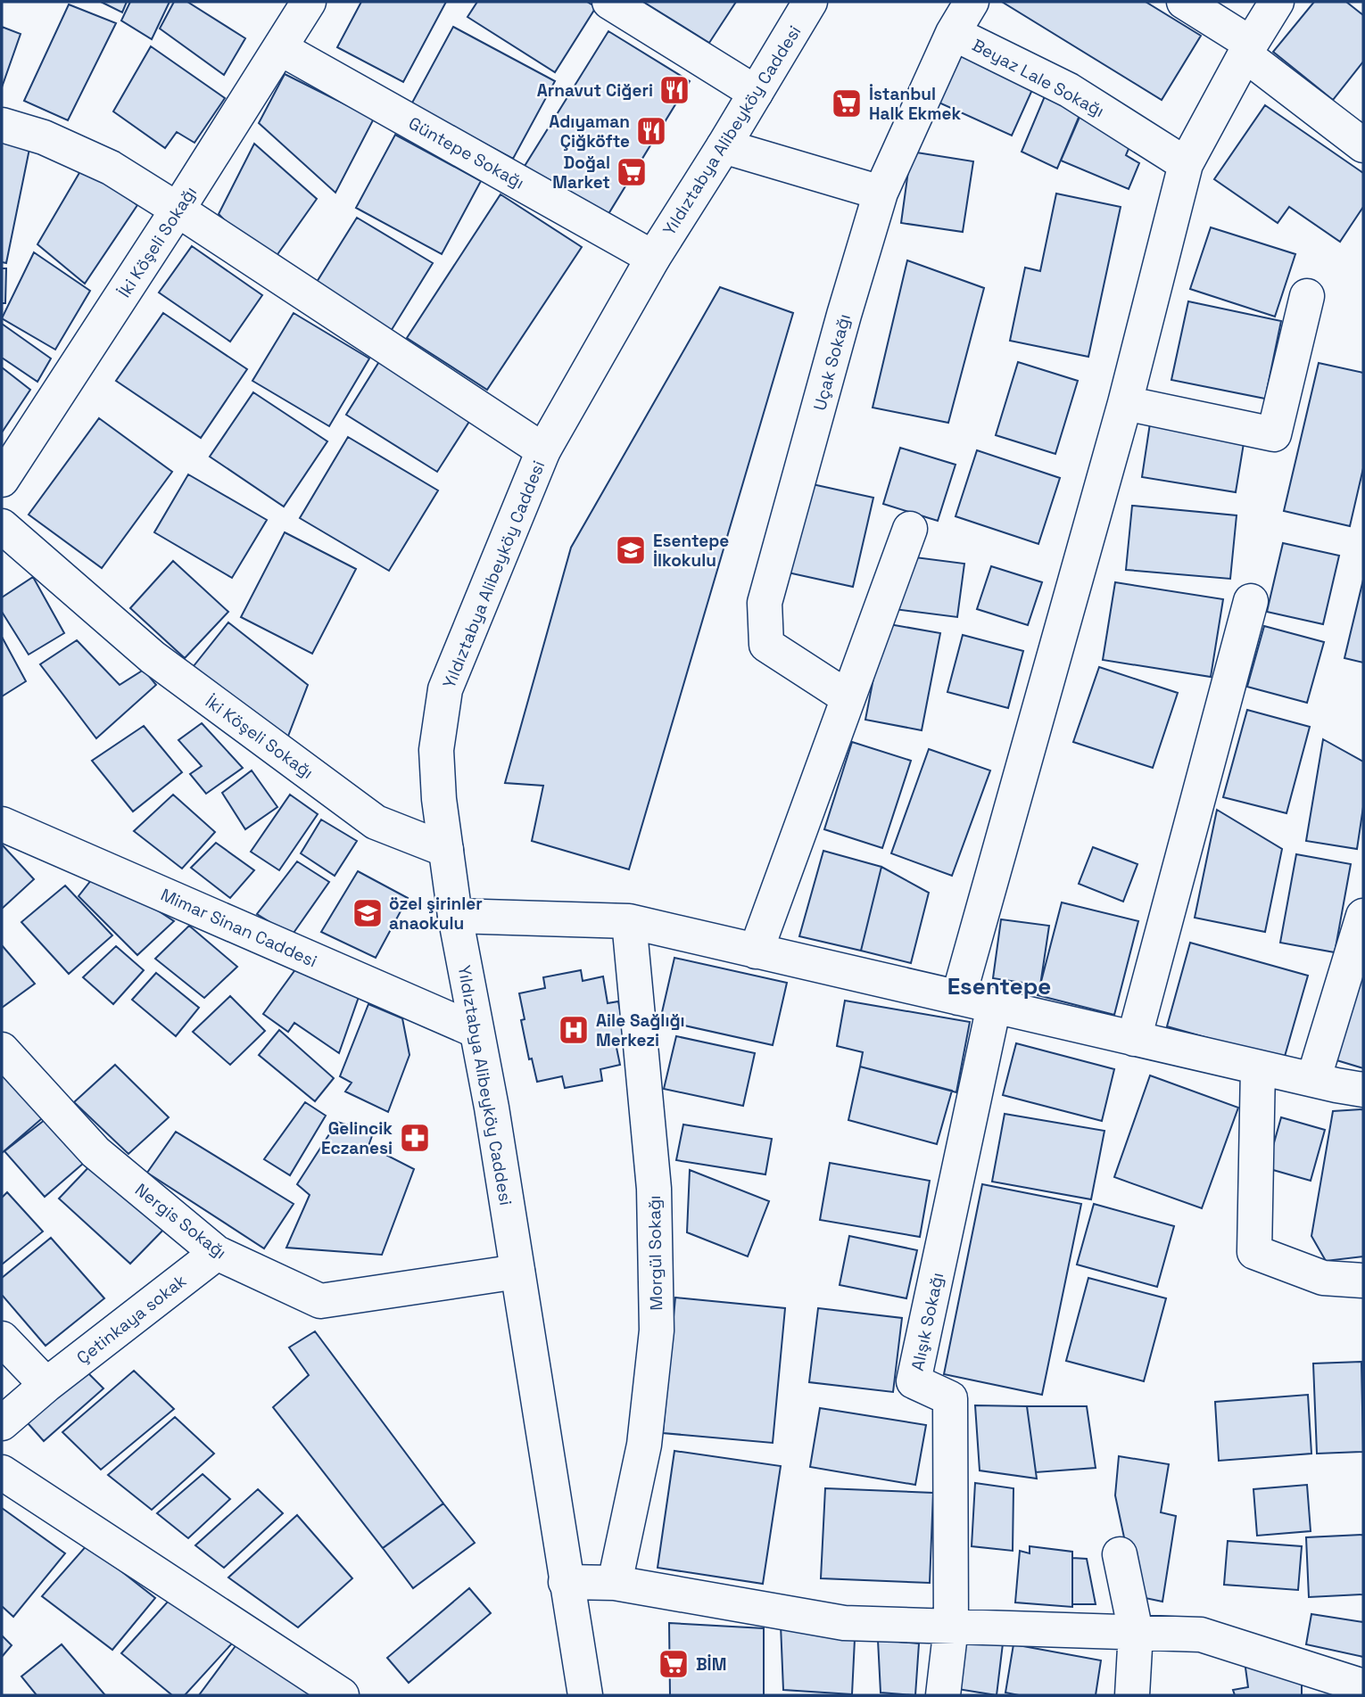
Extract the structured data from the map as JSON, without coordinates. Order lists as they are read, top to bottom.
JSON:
{
  "streets": {
    "street": [
      "Beyaz Lale Sokağı",
      "Yıldıztabya Alibeyköy Caddesi",
      "Güntepe Sokağı",
      "İki Köşeli Sokağı",
      "Uçak Sokağı",
      "Mimar Sinan Caddesi",
      "Nergis Sokağı",
      "Morgül Sokağı",
      "Çetinkaya sokak",
      "Alışık Sokağı"
    ]
  },
  "crossings": [
    ["Beyaz Lale Sokağı", "Uçak Sokağı"],
    ["Yıldıztabya Alibeyköy Caddesi", "Güntepe Sokağı"],
    ["Yıldıztabya Alibeyköy Caddesi", "İki Köşeli Sokağı"],
    ["Yıldıztabya Alibeyköy Caddesi", "Mimar Sinan Caddesi"],
    ["Yıldıztabya Alibeyköy Caddesi", "Nergis Sokağı"],
    ["Güntepe Sokağı", "İki Köşeli Sokağı"],
    ["Nergis Sokağı", "Çetinkaya sokak"]
  ],
  "districts": ["Esentepe"],
  "places": {
    "restaurant": ["Arnavut Ciğeri", "Adıyaman Çiğköfte"],
    "supermarket": ["İstanbul Halk Ekmek", "Doğal Market", "BİM"],
    "school or university": ["Esentepe İlkokulu", "özel şirinler anaokulu"],
    "hospital": ["Aile Sağlığı Merkezi"],
    "pharmacy": ["Gelincik Eczanesi"]
  }
}
